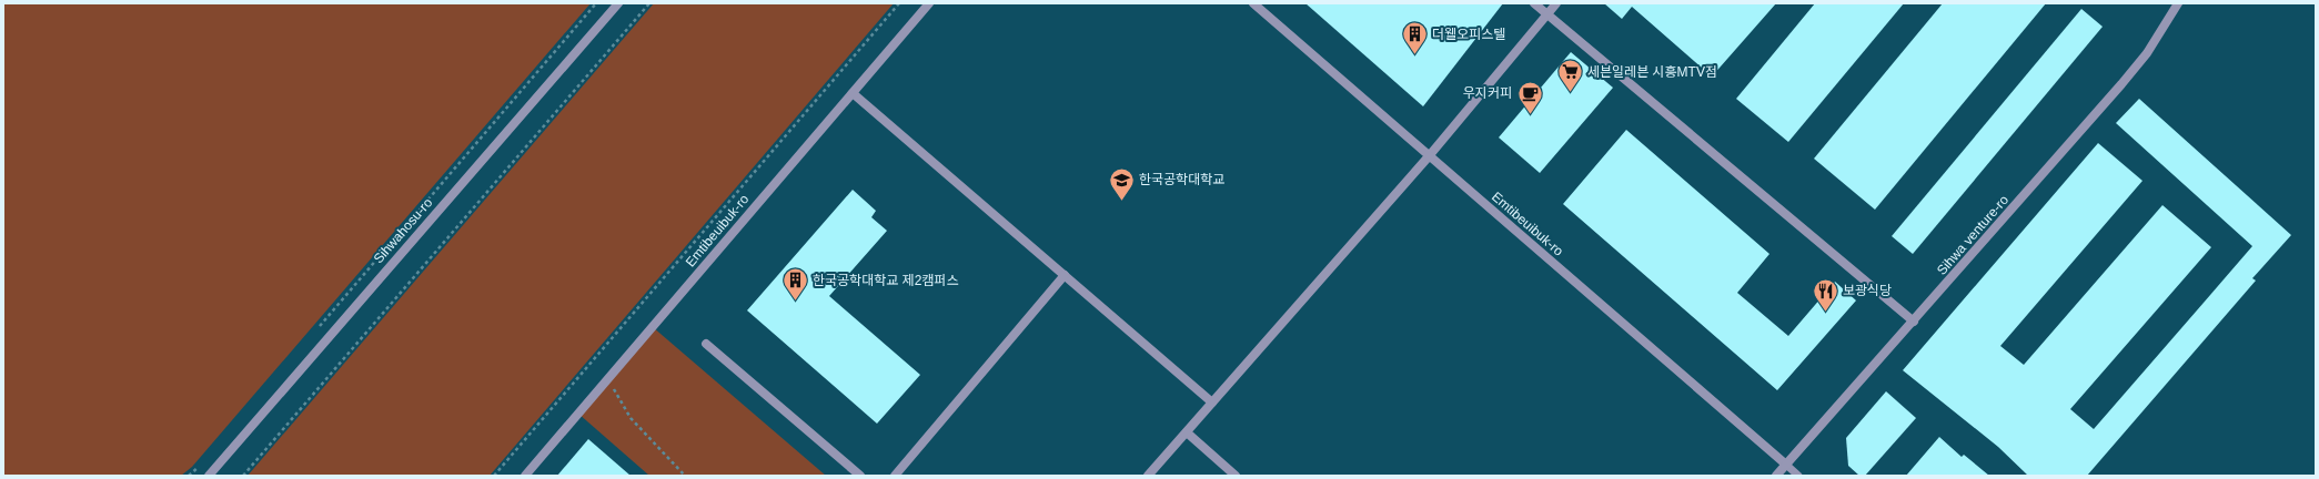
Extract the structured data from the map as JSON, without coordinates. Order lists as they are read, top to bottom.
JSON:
{
  "streets": {
    "street": ["Emtibeuibuk-ro", "Sihwahosu-ro", "Sihwa venture-ro"]
  },
  "crossings": [
    ["Emtibeuibuk-ro", "Sihwa venture-ro"]
  ],
  "places": {
    "building": ["더웰오피스텔", "한국공학대학교 제2캠퍼스"],
    "supermarket": ["세븐일레븐 시흥MTV점"],
    "cafe": ["우지커피"],
    "school or university": ["한국공학대학교"],
    "restaurant": ["보광식당"]
  }
}
